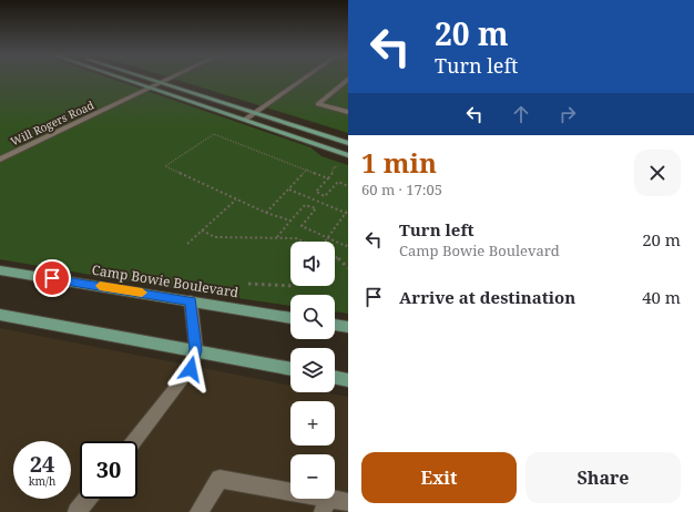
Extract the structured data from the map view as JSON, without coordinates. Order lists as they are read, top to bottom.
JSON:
{
  "streets": {
    "main road": ["Camp Bowie Boulevard"],
    "street": ["Will Rogers Road"]
  },
  "page": {
    "turn": ["20 m", "Turn left"],
    "heading": ["1 min", "60 m · 17:05"],
    "list": [
      {
        "name": "Turn left",
        "note": "Camp Bowie Boulevard",
        "value": "20 m"
      },
      {
        "name": "Arrive at destination",
        "value": "40 m"
      }
    ],
    "map_buttons": ["+", "−"],
    "speed": "24 km/h",
    "limit": "30",
    "buttons": ["Exit", "Share"]
  }
}
